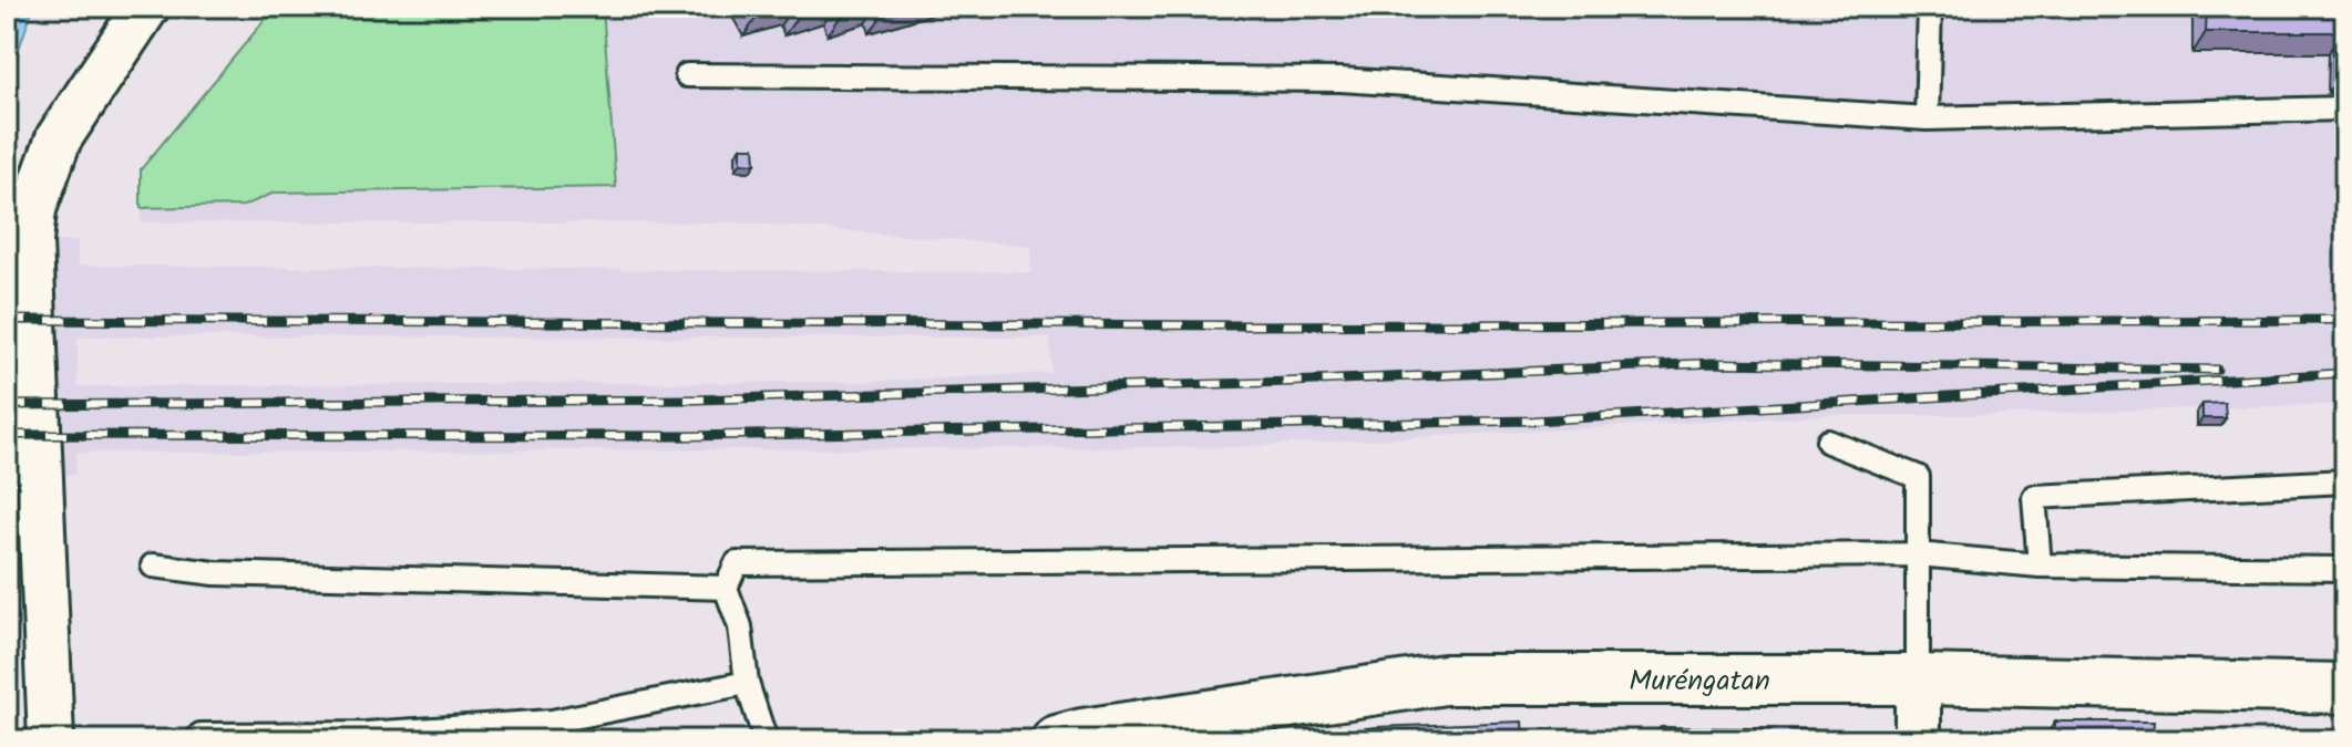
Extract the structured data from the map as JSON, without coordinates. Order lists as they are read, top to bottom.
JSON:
{
  "streets": {
    "street": ["Muréngatan"]
  }
}
